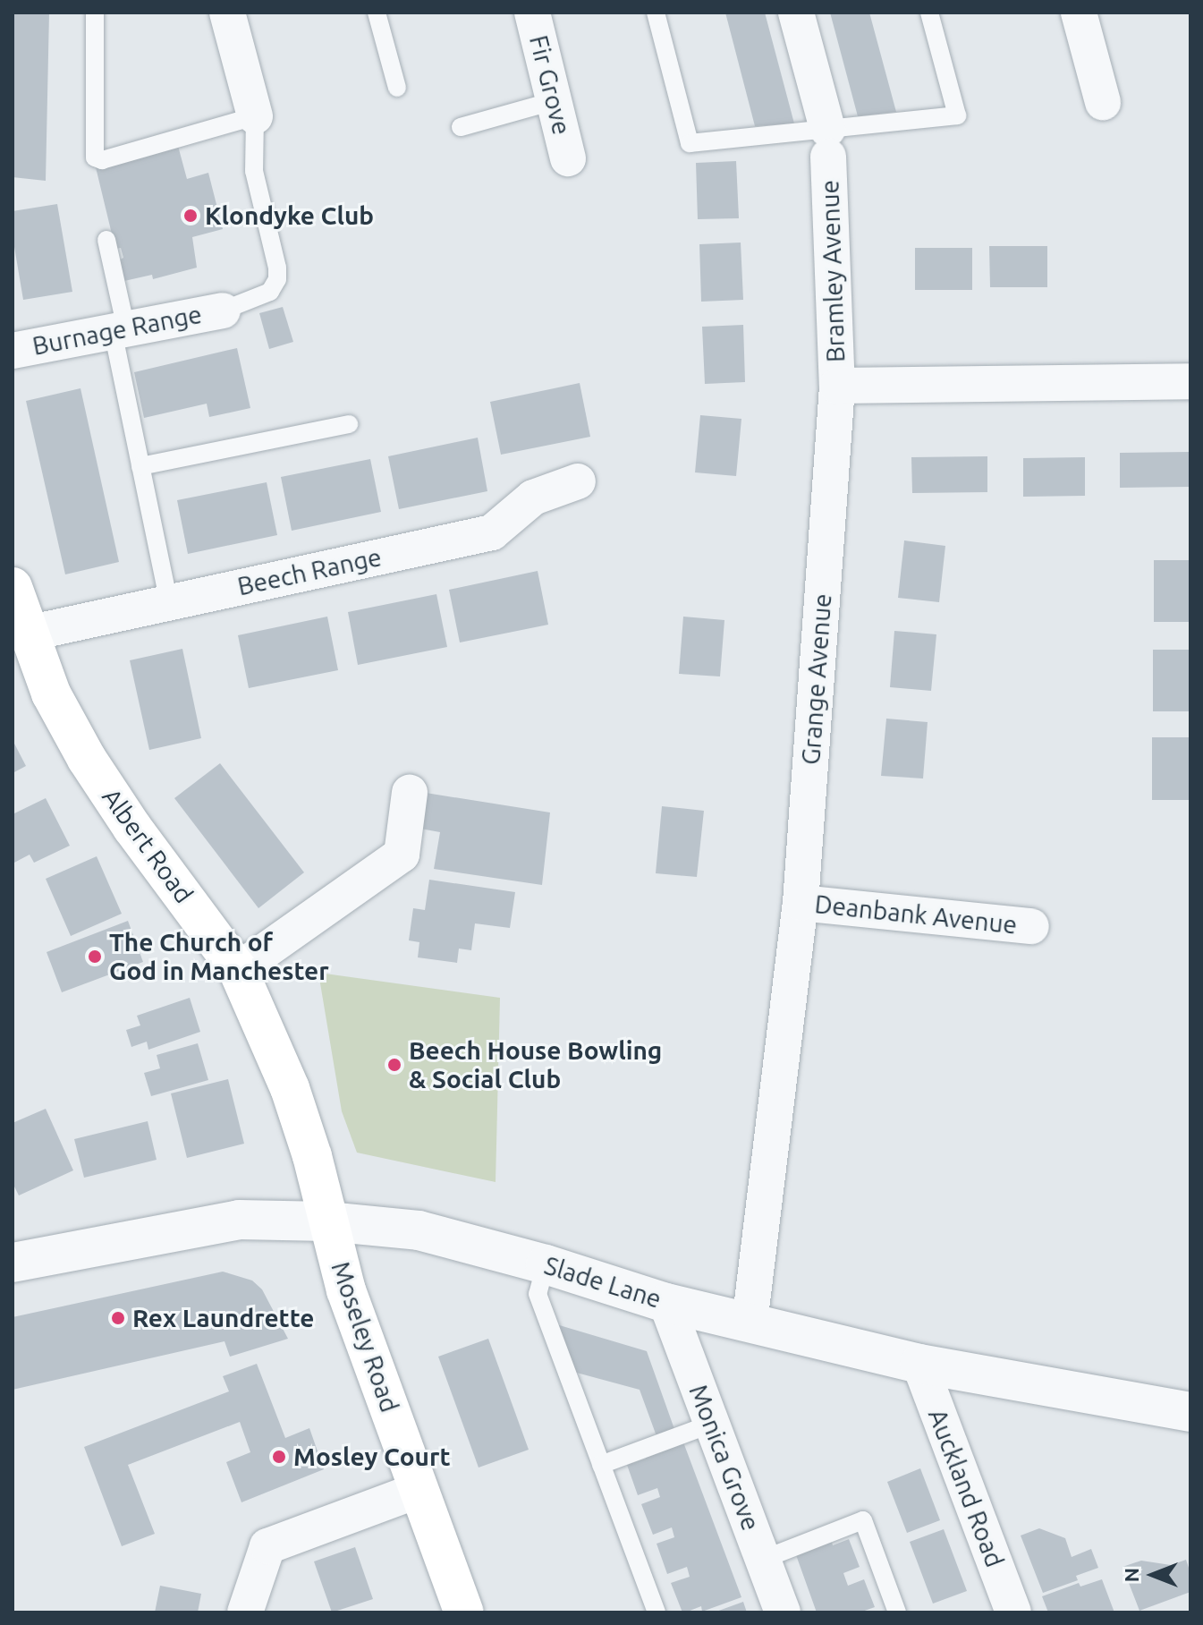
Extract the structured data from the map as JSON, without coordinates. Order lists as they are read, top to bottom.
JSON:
{
  "streets": {
    "main road": ["Albert Road", "Moseley Road"],
    "street": [
      "Fir Grove",
      "Bramley Avenue",
      "Burnage Range",
      "Beech Range",
      "Grange Avenue",
      "Deanbank Avenue",
      "Slade Lane",
      "Monica Grove",
      "Auckland Road"
    ]
  },
  "crossings": [
    ["Bramley Avenue", "Grange Avenue"],
    ["Beech Range", "Albert Road"],
    ["Grange Avenue", "Deanbank Avenue"],
    ["Grange Avenue", "Slade Lane"],
    ["Albert Road", "Slade Lane"],
    ["Albert Road", "Moseley Road"],
    ["Slade Lane", "Moseley Road"],
    ["Slade Lane", "Monica Grove"],
    ["Slade Lane", "Auckland Road"]
  ],
  "places": [
    "Klondyke Club",
    "The Church of God in Manchester",
    "Beech House Bowling & Social Club",
    "Rex Laundrette",
    "Mosley Court"
  ],
  "north": "left"
}
